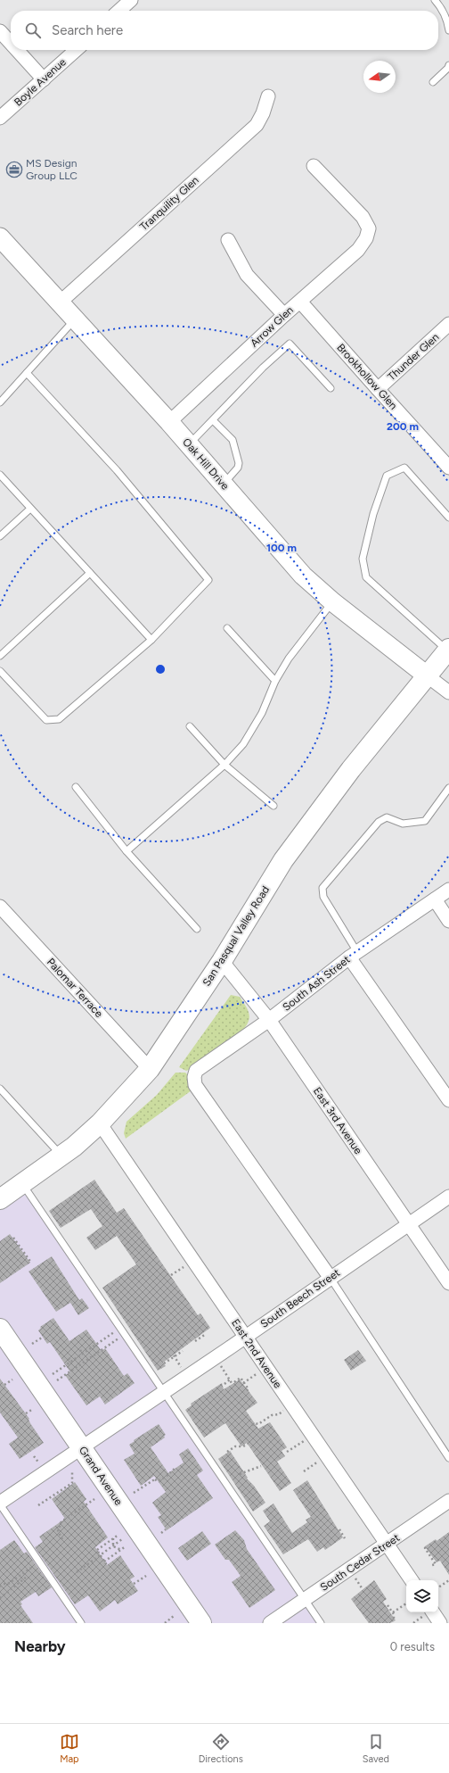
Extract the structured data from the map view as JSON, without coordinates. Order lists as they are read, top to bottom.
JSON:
{
  "streets": {
    "main road": ["San Pasqual Valley Road", "Grand Avenue"],
    "street": [
      "Boyle Avenue",
      "Tranquility Glen",
      "Arrow Glen",
      "Thunder Glen",
      "Brookhollow Glen",
      "Oak Hill Drive",
      "South Ash Street",
      "Palomar Terrace",
      "East 3rd Avenue",
      "South Beech Street",
      "East 2nd Avenue",
      "South Cedar Street"
    ]
  },
  "crossings": [
    ["Tranquility Glen", "Oak Hill Drive"],
    ["Arrow Glen", "Brookhollow Glen"],
    ["Arrow Glen", "Oak Hill Drive"],
    ["Thunder Glen", "Brookhollow Glen"],
    ["Oak Hill Drive", "San Pasqual Valley Road"],
    ["San Pasqual Valley Road", "Palomar Terrace"],
    ["San Pasqual Valley Road", "East 3rd Avenue"],
    ["San Pasqual Valley Road", "East 2nd Avenue"],
    ["South Ash Street", "East 3rd Avenue"],
    ["South Ash Street", "South Beech Street"],
    ["East 3rd Avenue", "South Beech Street"],
    ["South Beech Street", "East 2nd Avenue"],
    ["South Beech Street", "Grand Avenue"],
    ["East 2nd Avenue", "South Cedar Street"]
  ],
  "places": {
    "office": ["MS Design Group LLC"]
  },
  "north": "left",
  "page": {
    "search": "Search here",
    "heading": ["Nearby", "0 results"],
    "nav": ["Map", "Directions", "Saved"]
  },
  "rings": ["200 m", "100 m"]
}
